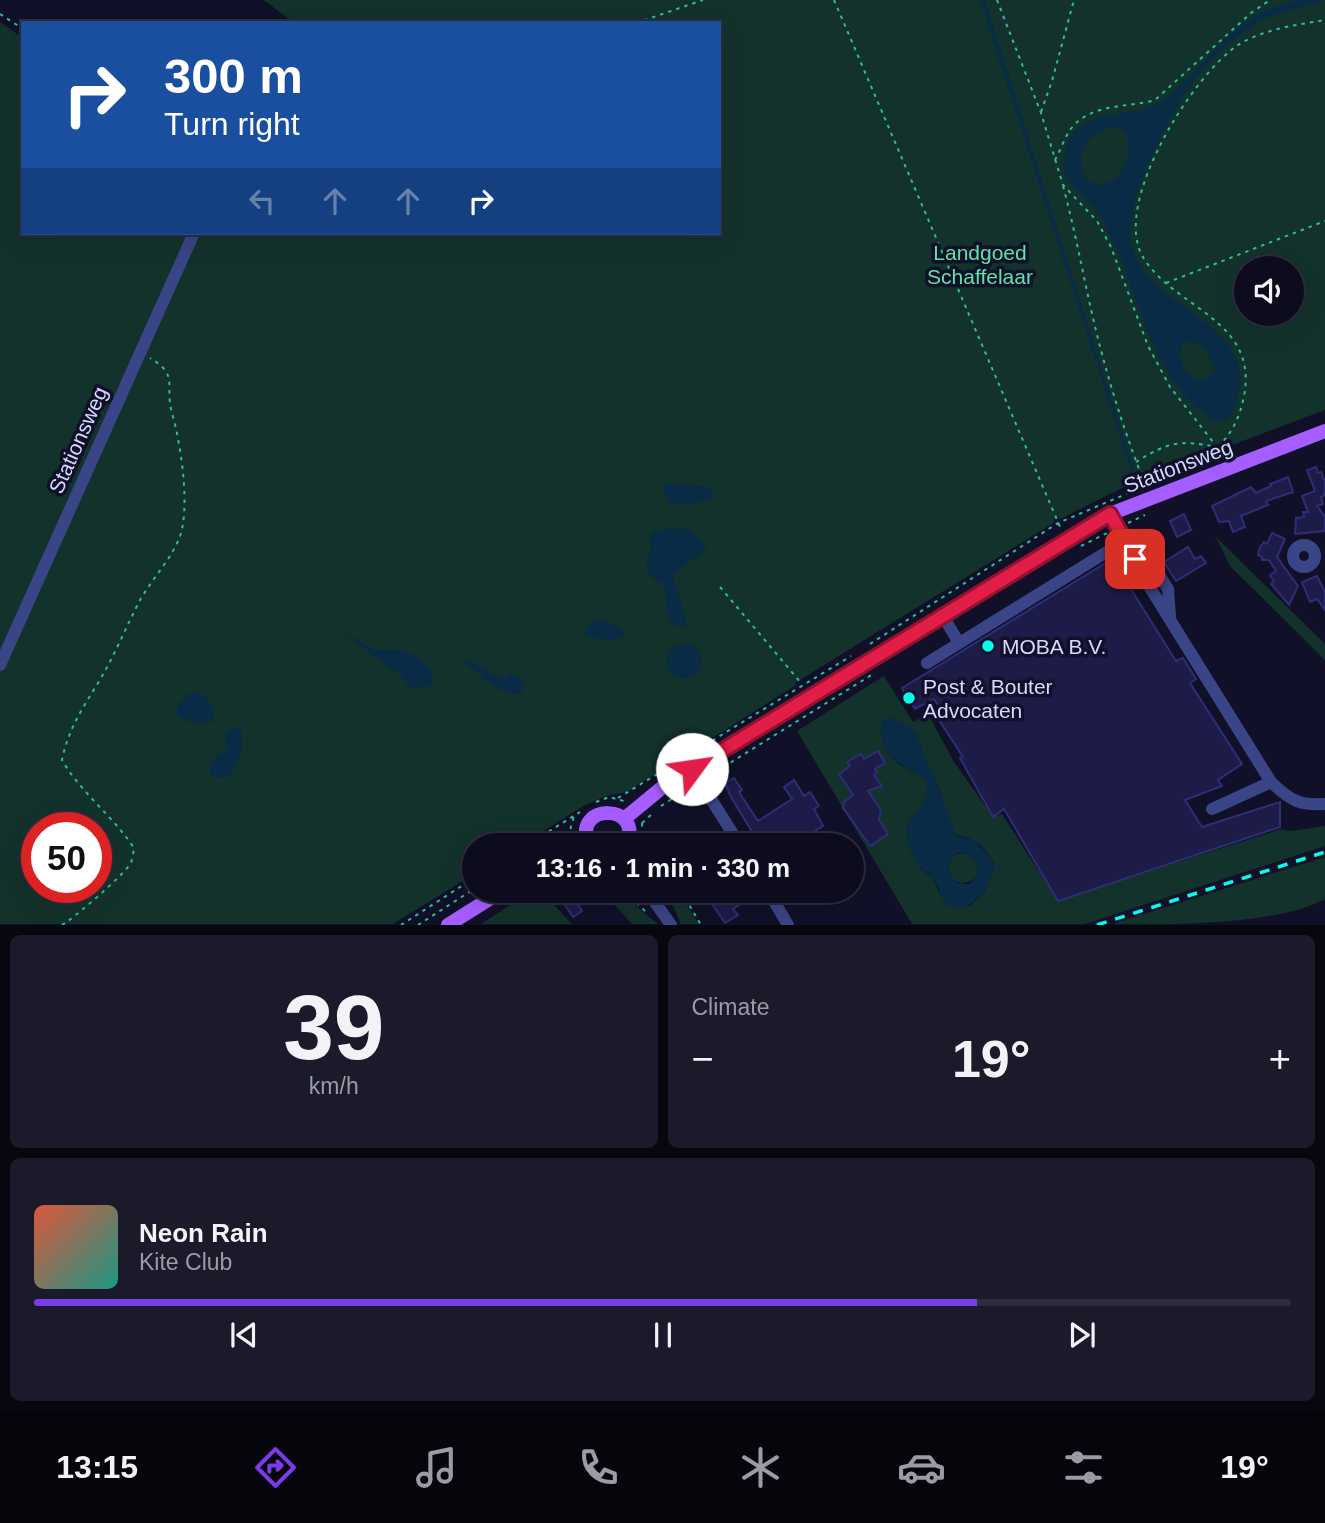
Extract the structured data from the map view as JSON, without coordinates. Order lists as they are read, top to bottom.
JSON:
{
  "streets": {
    "main road": ["Stationsweg"]
  },
  "parks": ["Landgoed Schaffelaar"],
  "places": ["MOBA B.V.", "Post & Bouter Advocaten"],
  "page": {
    "turn": ["300 m", "Turn right"],
    "limit": "50",
    "trip": "13:16 · 1 min · 330 m",
    "tile": [
      ["39", "km/h"],
      "Climate"
    ],
    "heat": ["−", "19°", "+"],
    "song": ["Neon Rain", "Kite Club"],
    "tabs": ["13:15", "19°"]
  }
}
